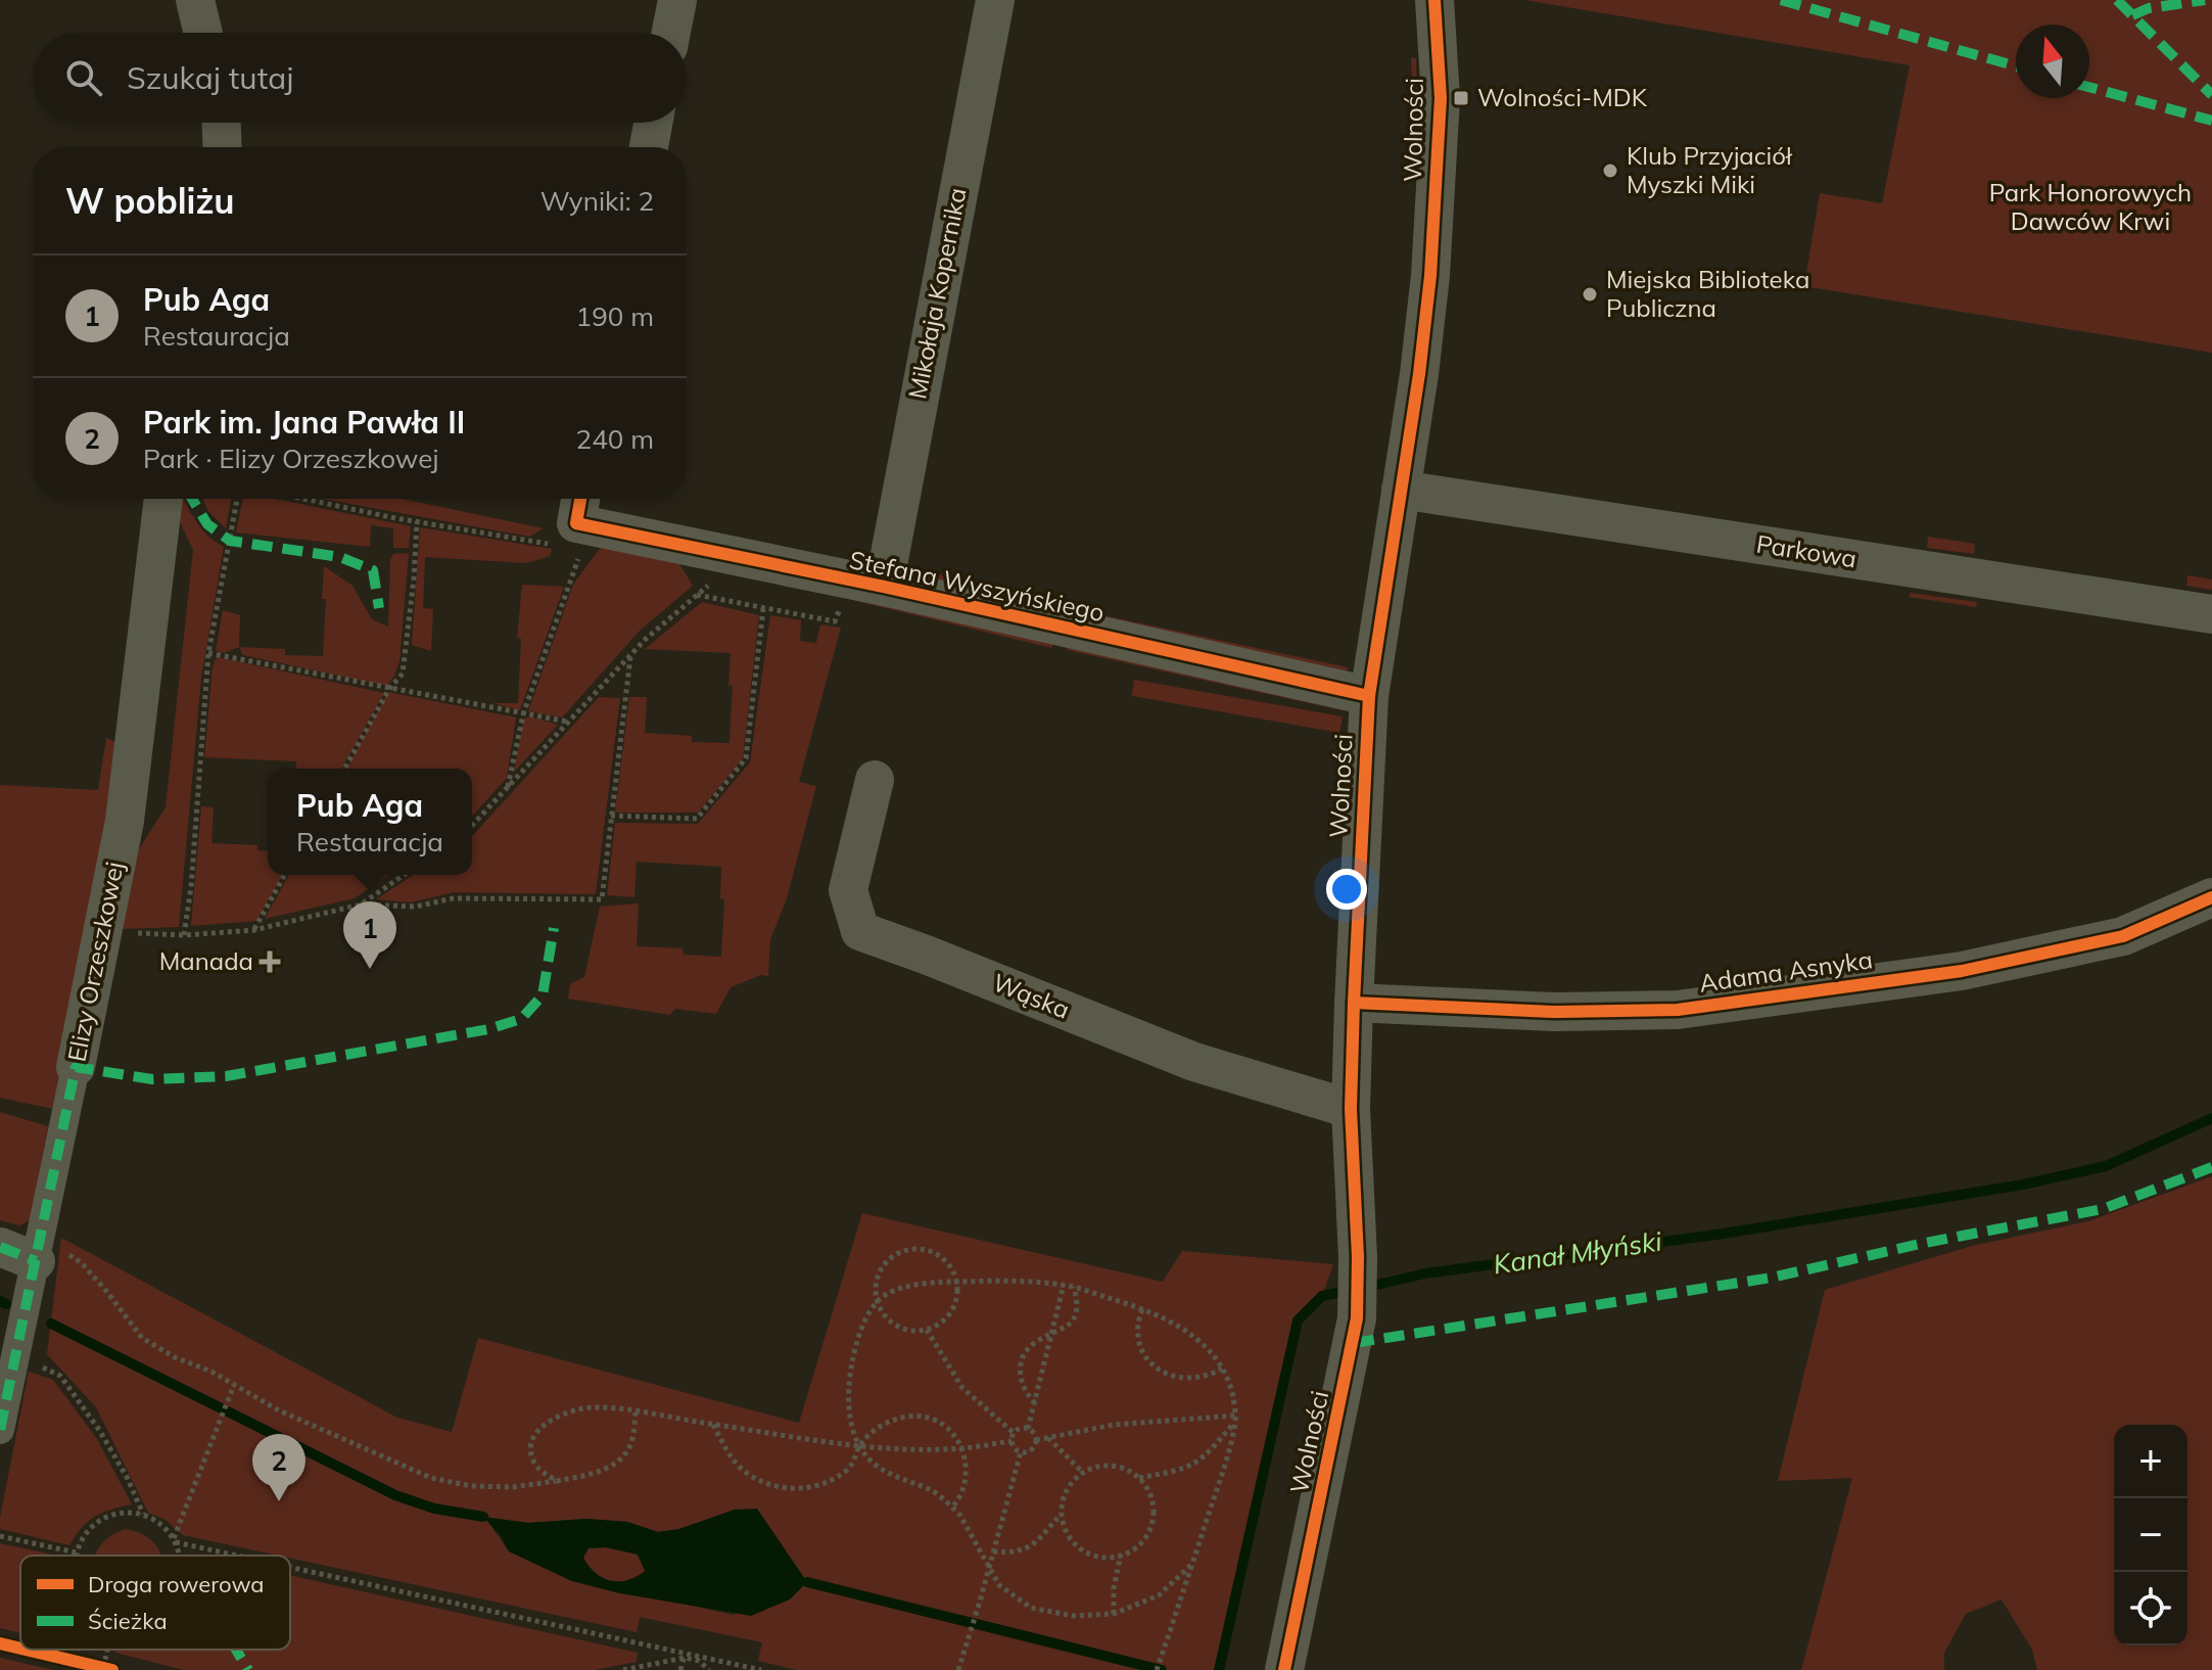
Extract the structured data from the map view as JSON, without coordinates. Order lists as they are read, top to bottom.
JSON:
{
  "streets": {
    "street": [
      "Wolności",
      "Mikołaja Kopernika",
      "Parkowa",
      "Stefana Wyszyńskiego",
      "Elizy Orzeszkowej",
      "Adama Asnyka",
      "Wąska"
    ]
  },
  "crossings": [
    ["Wolności", "Parkowa"],
    ["Wolności", "Stefana Wyszyńskiego"],
    ["Wolności", "Adama Asnyka"],
    ["Wolności", "Wąska"],
    ["Mikołaja Kopernika", "Stefana Wyszyńskiego"]
  ],
  "water": ["Kanał Młyński"],
  "parks": ["Park Honorowych Dawców Krwi"],
  "places": {
    "transit": ["Wolności-MDK"],
    "other": ["Klub Przyjaciół Myszki Miki", "Miejska Biblioteka Publiczna"],
    "health": ["Manada"]
  },
  "legend": ["Droga rowerowa", "Ścieżka"],
  "north": "top",
  "page": {
    "search": "Szukaj tutaj",
    "heading": ["W pobliżu", "Wyniki: 2"],
    "list": [
      {
        "mark": "1",
        "name": "Pub Aga",
        "note": "Restauracja",
        "value": "190 m"
      },
      {
        "mark": "2",
        "name": "Park im. Jana Pawła II",
        "note": "Park · Elizy Orzeszkowej",
        "value": "240 m"
      }
    ],
    "popup": ["Pub Aga", "Restauracja"],
    "pins": ["1", "2"],
    "map_buttons": ["+", "−"]
  }
}
